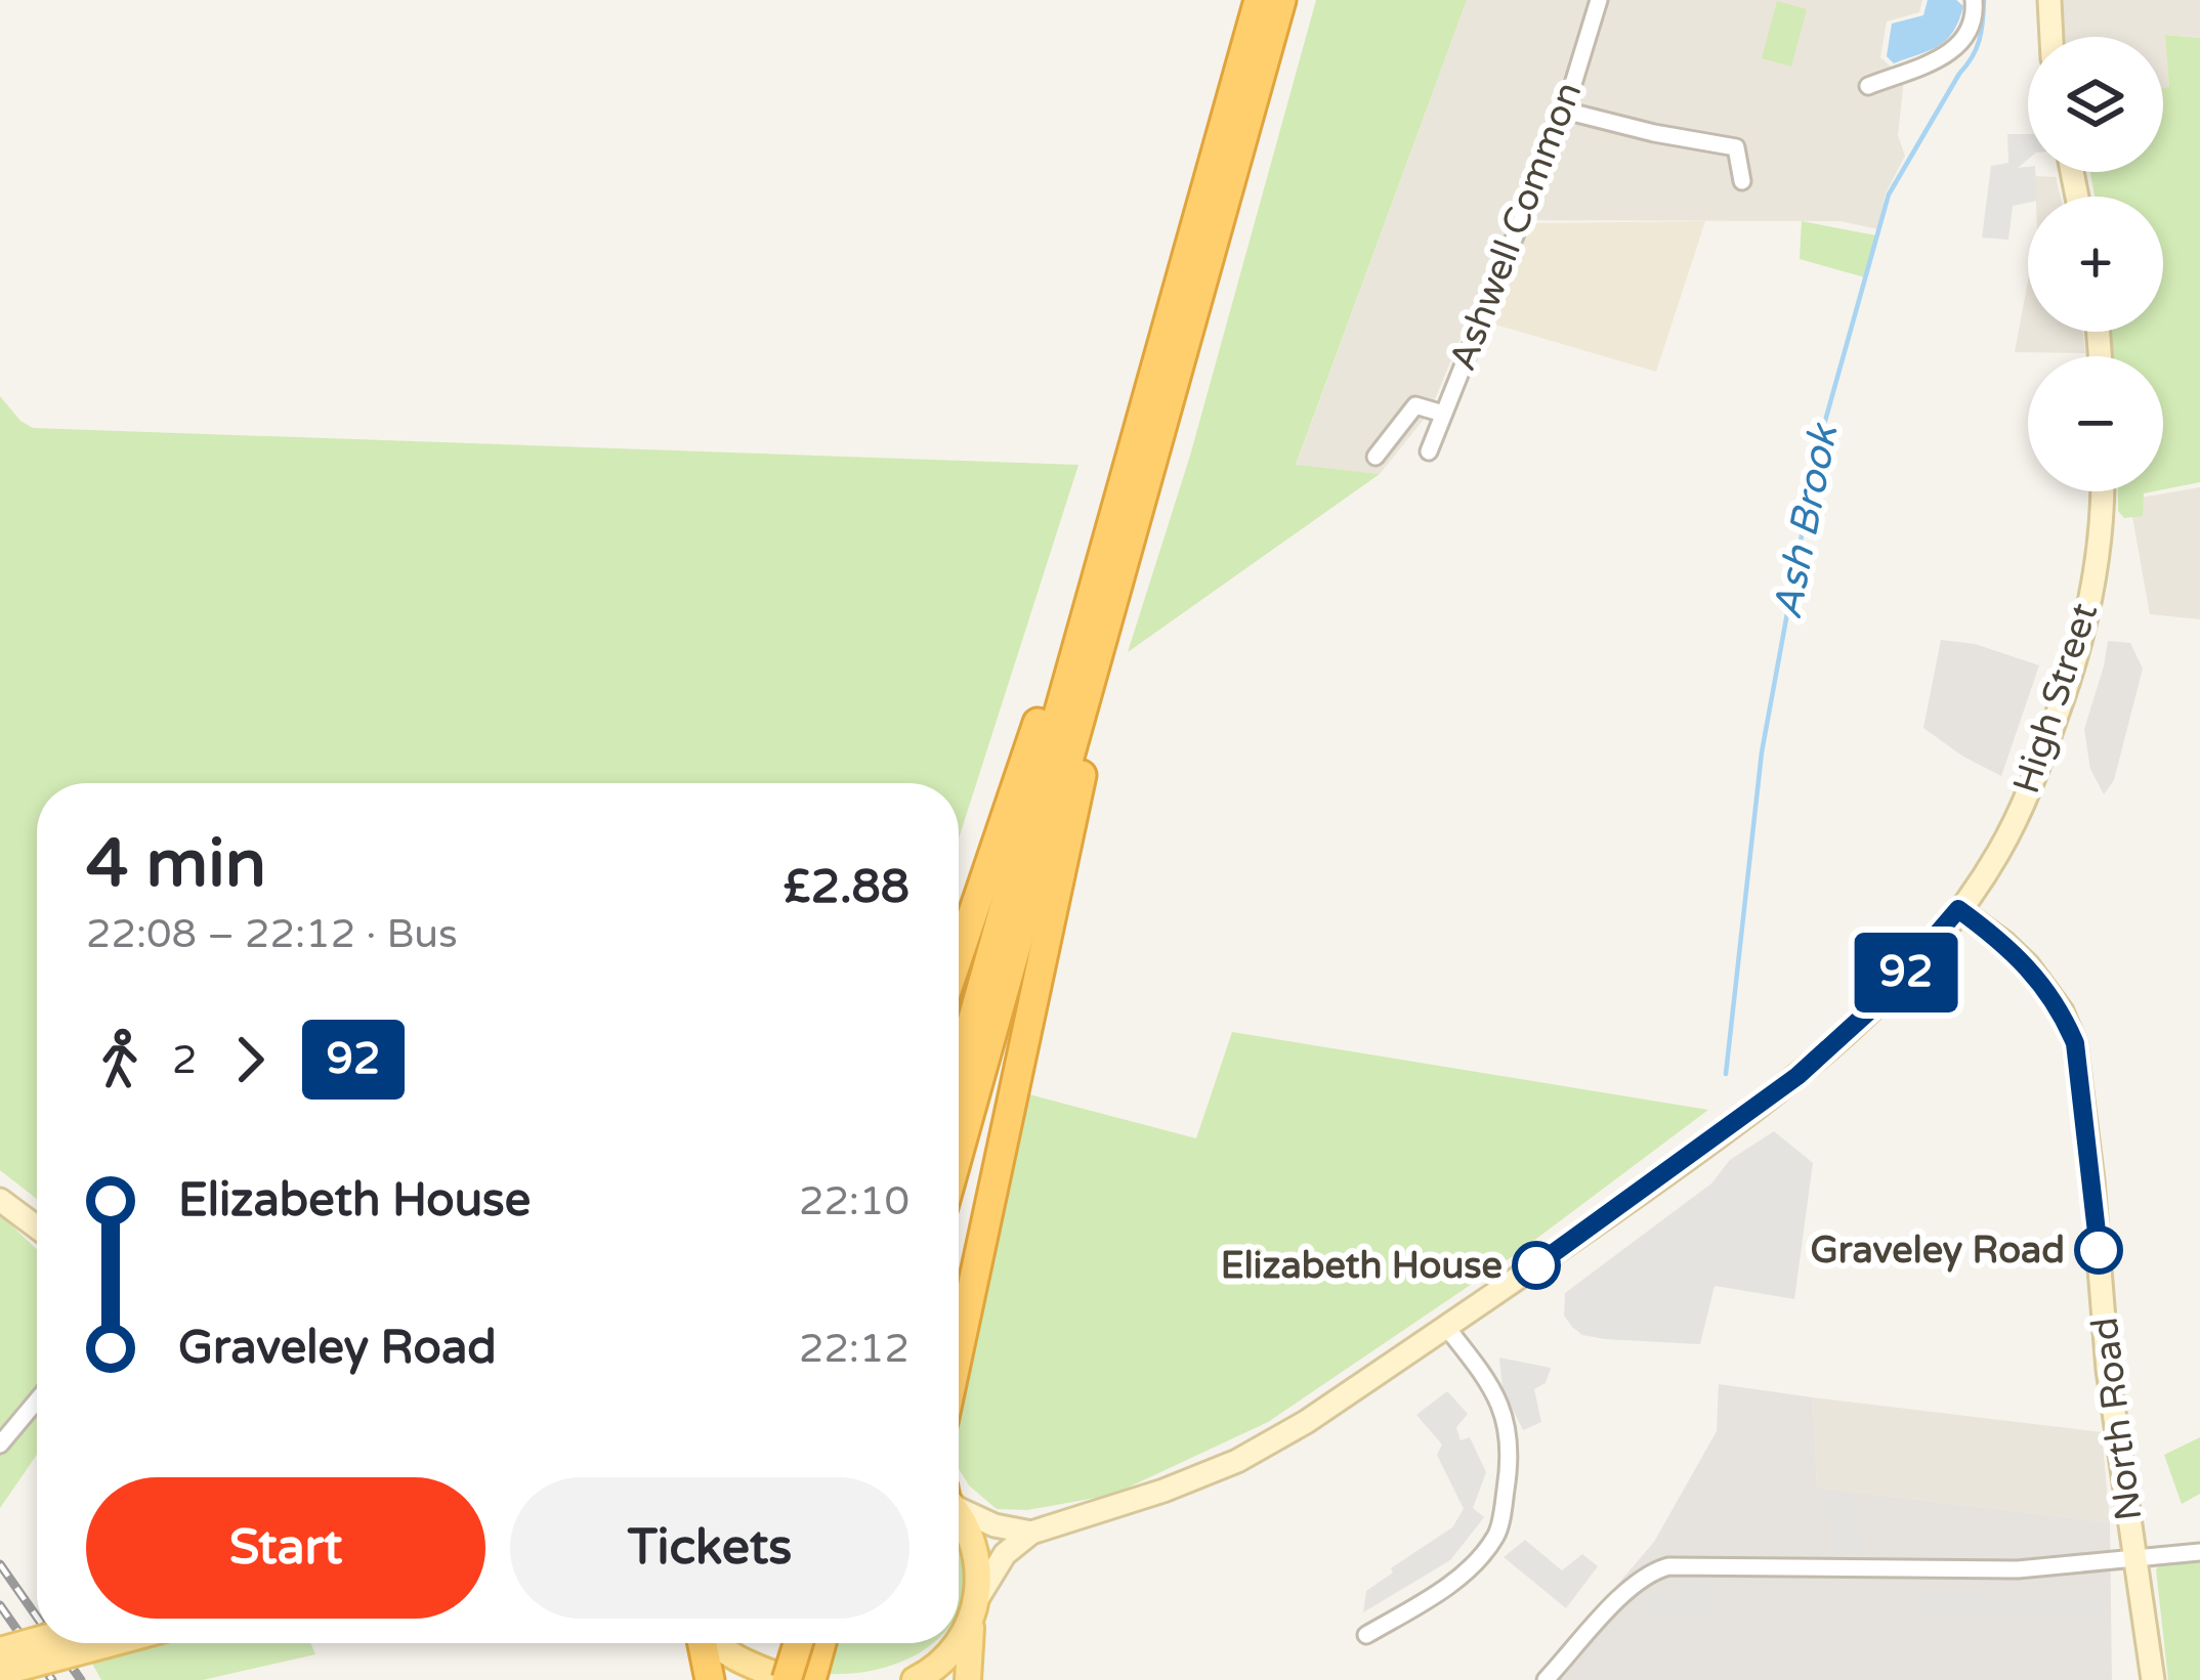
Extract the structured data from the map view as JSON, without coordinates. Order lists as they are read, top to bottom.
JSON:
{
  "streets": {
    "main road": ["High Street", "North Road"],
    "street": ["Ashwell Common"]
  },
  "crossings": [
    ["High Street", "North Road"]
  ],
  "water": ["Ash Brook"],
  "places": ["Graveley Road", "Elizabeth House"],
  "lines": ["bus line 92"],
  "page": {
    "on_map": "92",
    "map_buttons": ["+", "−"],
    "heading": ["4 min", "22:08 – 22:12 · Bus", "£2.88"],
    "legs": ["2", "92"],
    "list": [
      {
        "name": "Elizabeth House",
        "value": "22:10"
      },
      {
        "name": "Graveley Road",
        "value": "22:12"
      }
    ],
    "buttons": ["Start", "Tickets"]
  }
}
